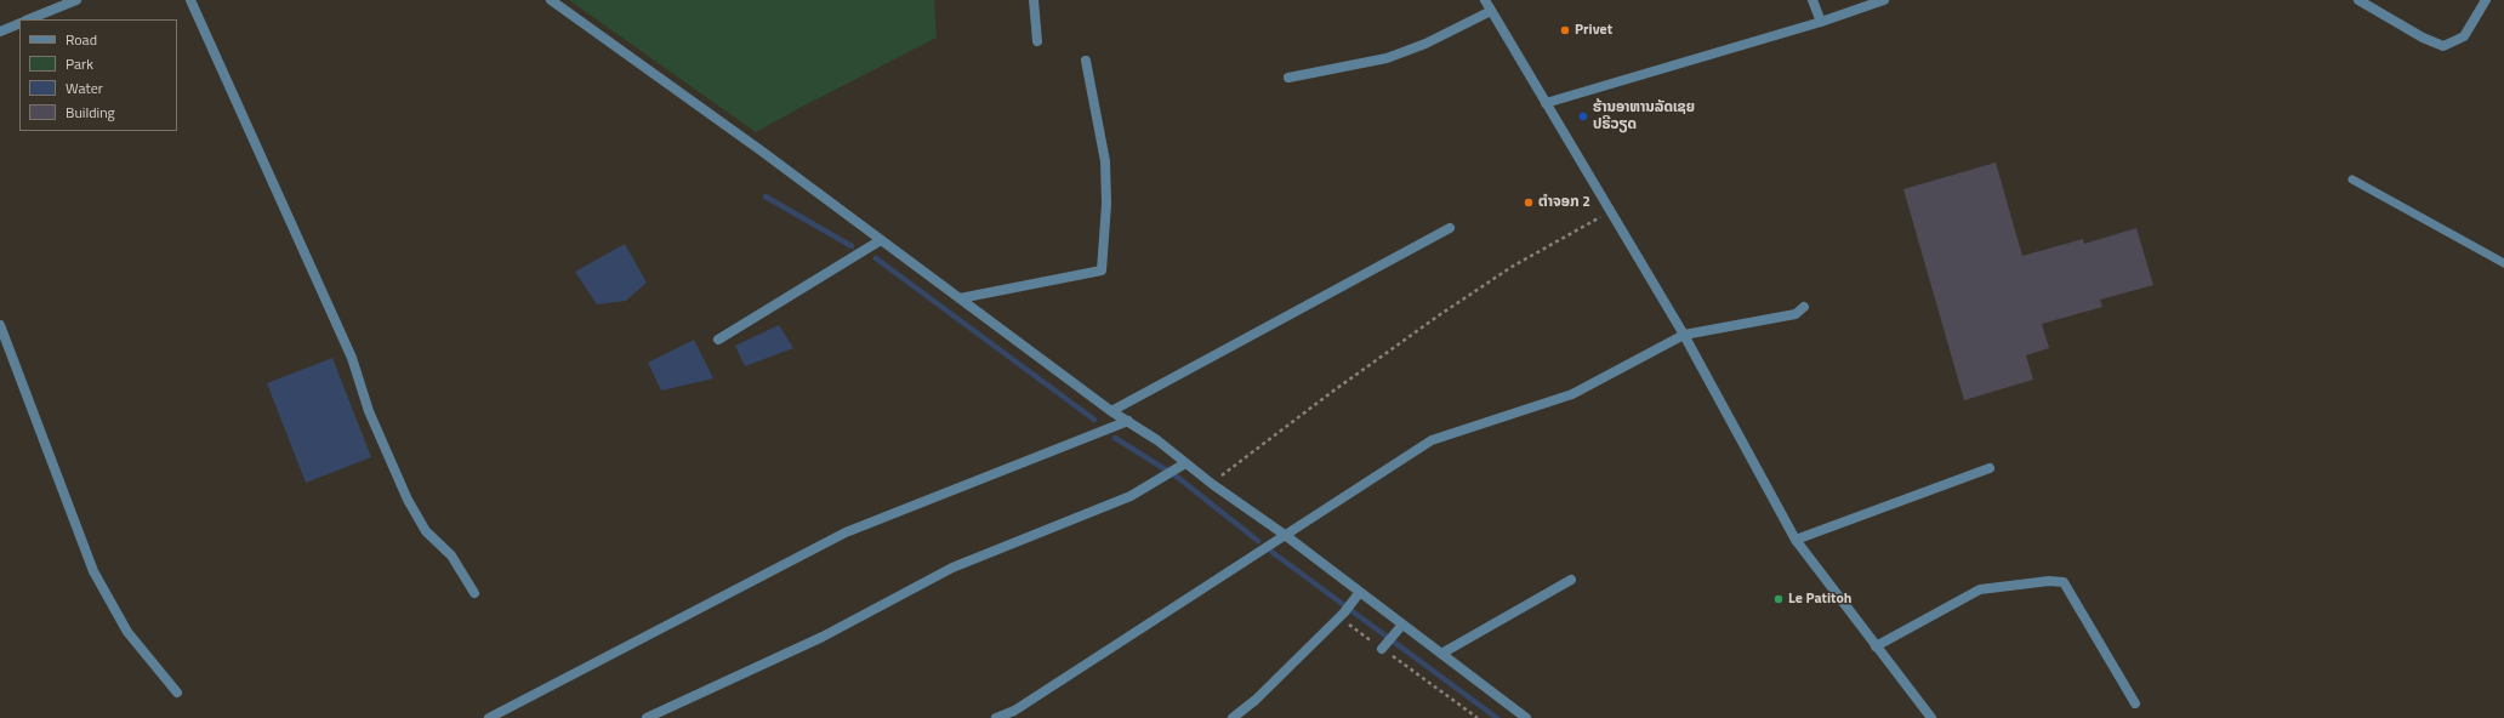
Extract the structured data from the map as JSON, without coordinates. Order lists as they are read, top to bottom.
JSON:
{
  "places": [
    "Privet",
    "ຮ້ານອາຫານລັດເຊຍ ປຣີວຽດ",
    "ຕຳຈອກ 2",
    "Le Patitoh"
  ],
  "legend": [
    "Road",
    "Park",
    "Water",
    "Building"
  ]
}
